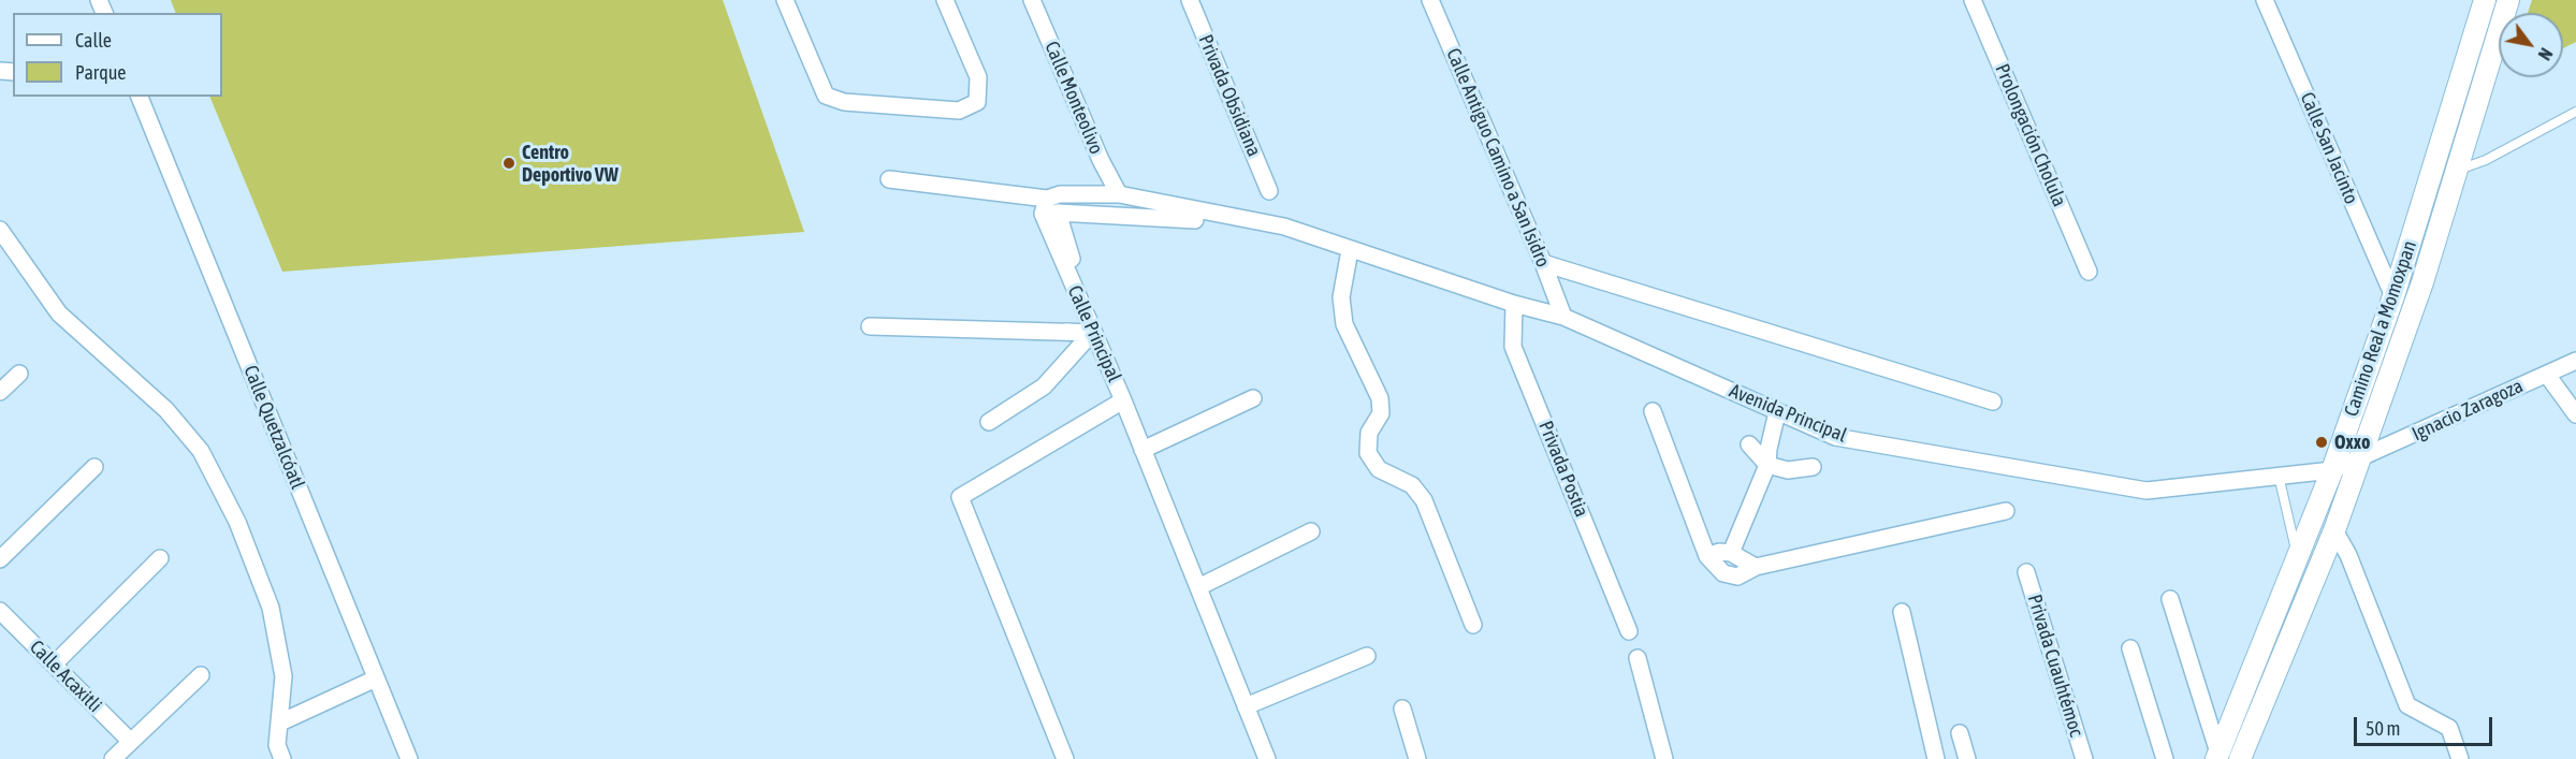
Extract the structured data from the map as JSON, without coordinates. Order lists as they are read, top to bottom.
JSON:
{
  "streets": {
    "street": [
      "Privada Obsidiana",
      "Calle Monteolivo",
      "Prolongación Cholula",
      "Calle San Jacinto",
      "Calle Antiguo Camino a San Isidro",
      "Camino Real a Momoxpan",
      "Calle Principal",
      "Ignacio Zaragoza",
      "Avenida Principal",
      "Calle Quetzalcóatl",
      "Privada Postia",
      "Privada Cuauhtémoc",
      "Calle Acaxitli"
    ]
  },
  "crossings": [
    ["Calle San Jacinto", "Camino Real a Momoxpan"],
    ["Calle Antiguo Camino a San Isidro", "Avenida Principal"],
    ["Camino Real a Momoxpan", "Ignacio Zaragoza"],
    ["Camino Real a Momoxpan", "Avenida Principal"],
    ["Ignacio Zaragoza", "Avenida Principal"],
    ["Avenida Principal", "Privada Postia"]
  ],
  "places": ["Centro Deportivo VW", "Oxxo"],
  "legend": ["Calle", "Parque"],
  "scale_bar": "50 m",
  "north": "bottom right"
}
